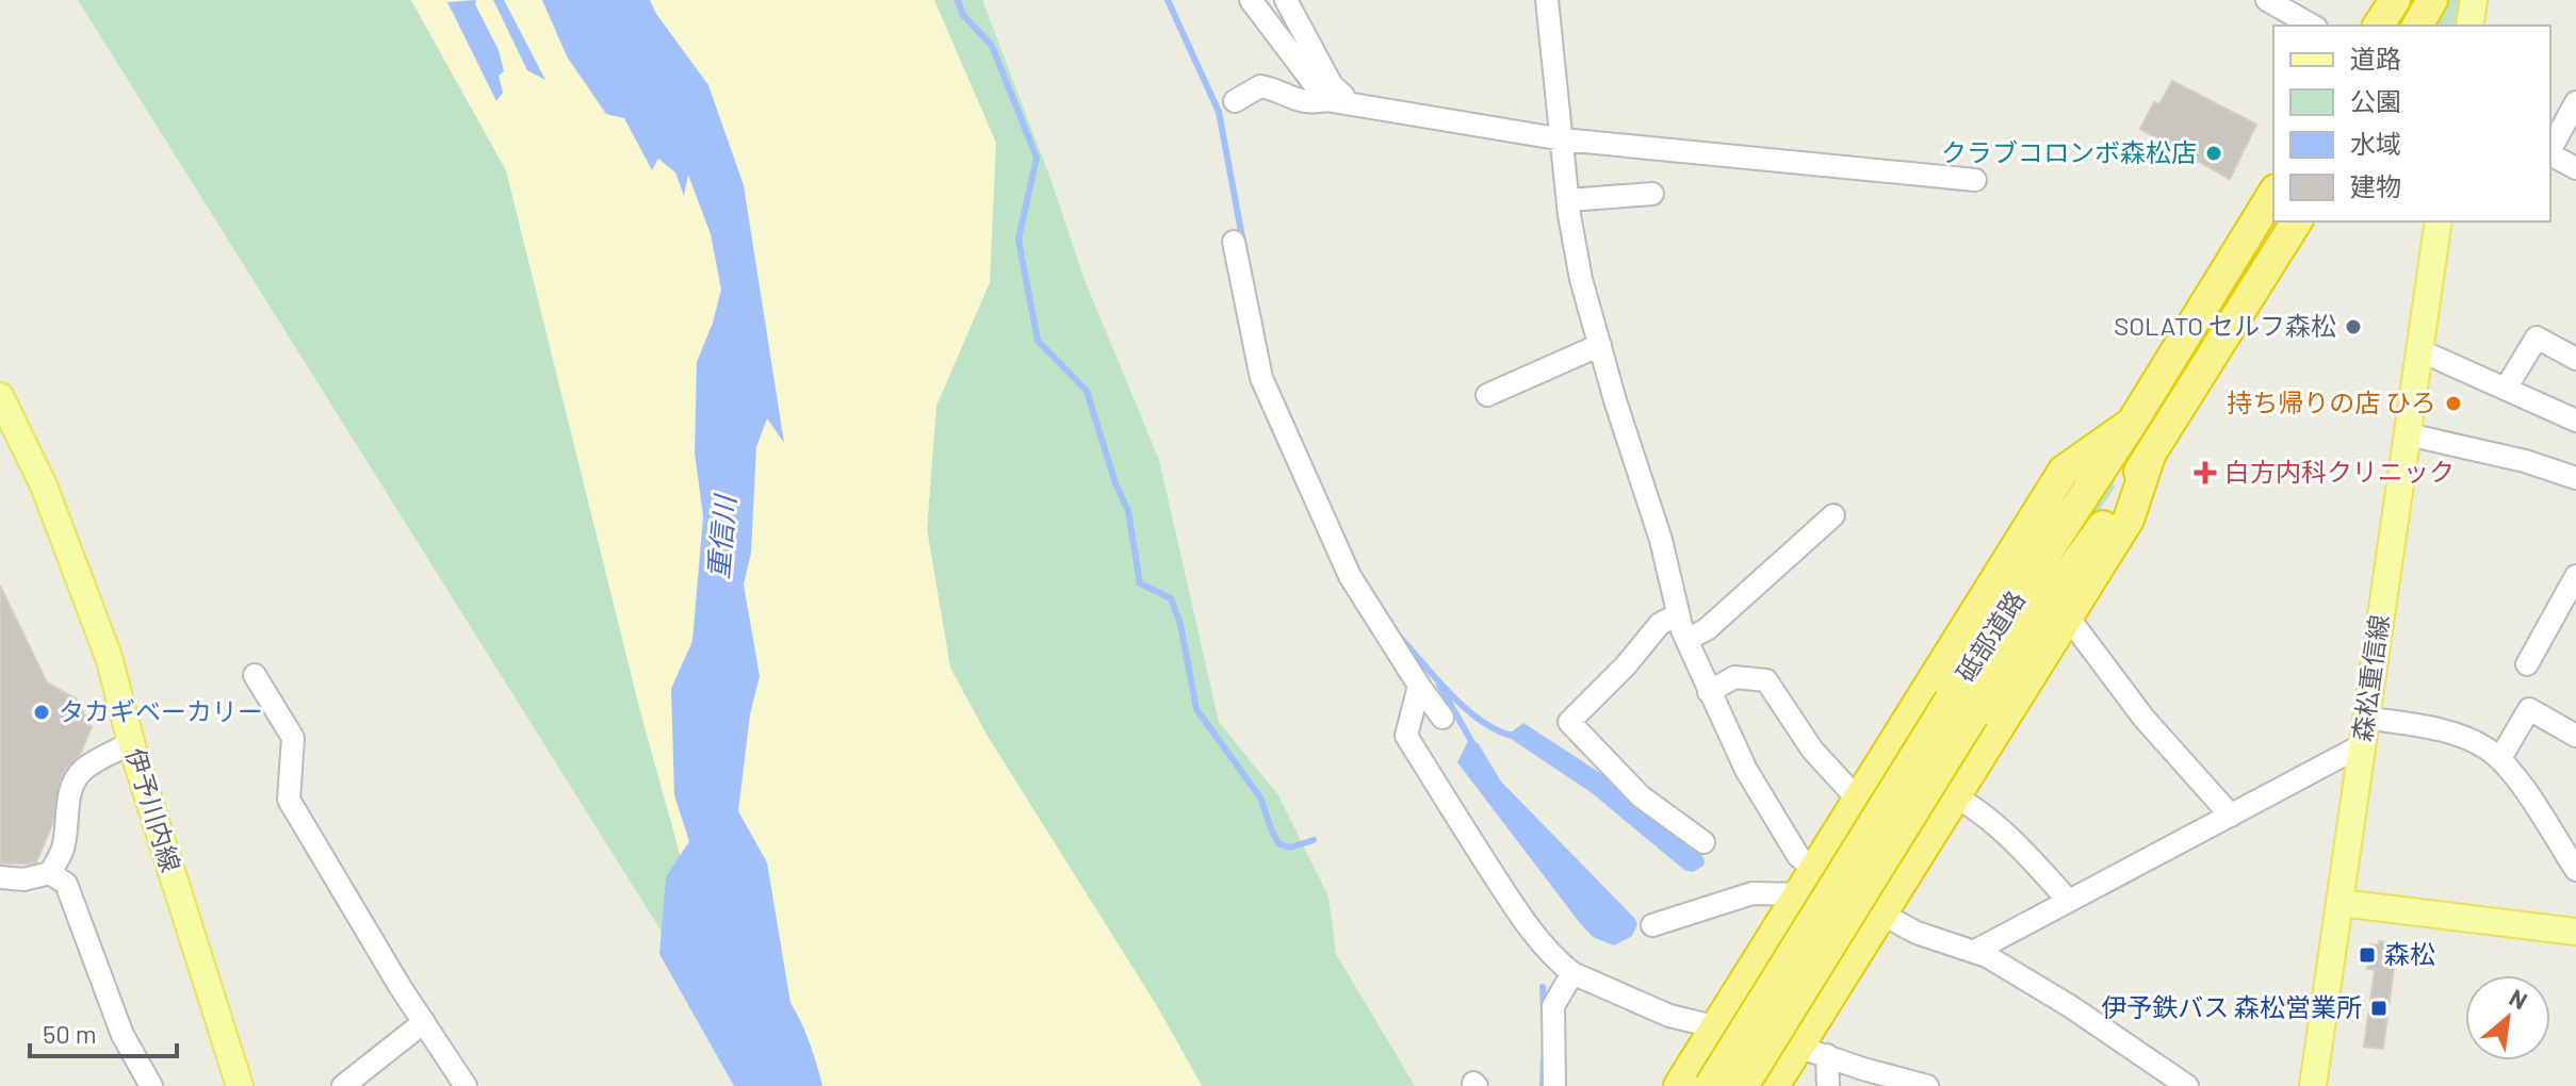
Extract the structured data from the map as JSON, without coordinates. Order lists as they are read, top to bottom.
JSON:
{
  "streets": {
    "highway": ["砥部道路"],
    "main road": ["森松重信線", "伊予川内線"]
  },
  "water": ["重信川"],
  "places": {
    "other": [
      "クラブコロンボ森松店",
      "SOLATO セルフ森松",
      "持ち帰りの店 ひろ",
      "タカギベーカリー"
    ],
    "health": ["白方内科クリニック"],
    "transit": ["森松", "伊予鉄バス 森松営業所"]
  },
  "legend": [
    "道路",
    "公園",
    "水域",
    "建物"
  ],
  "scale_bar": "50 m",
  "north": "top right"
}
